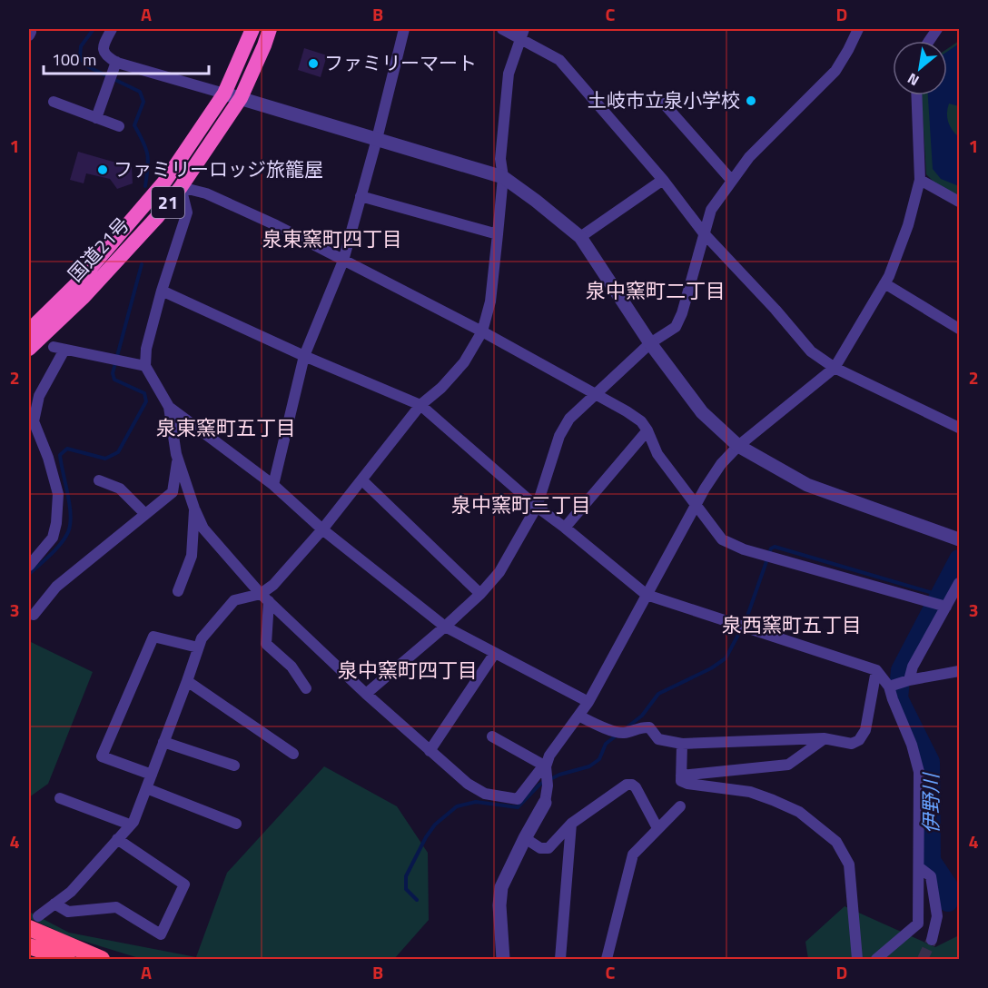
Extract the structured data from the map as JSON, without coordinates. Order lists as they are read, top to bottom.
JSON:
{
  "streets": {
    "highway": ["21", "国道21号"]
  },
  "districts": [
    "泉東窯町四丁目",
    "泉中窯町二丁目",
    "泉東窯町五丁目",
    "泉中窯町三丁目",
    "泉西窯町五丁目",
    "泉中窯町四丁目"
  ],
  "water": ["伊野川"],
  "places": ["ファミリーマート", "土岐市立泉小学校", "ファミリーロッジ旅籠屋"],
  "scale_bar": "100 m",
  "north": "bottom left",
  "grid": {
    "columns": [
      "A",
      "B",
      "C",
      "D"
    ],
    "rows": [
      "1",
      "2",
      "3",
      "4"
    ]
  }
}
